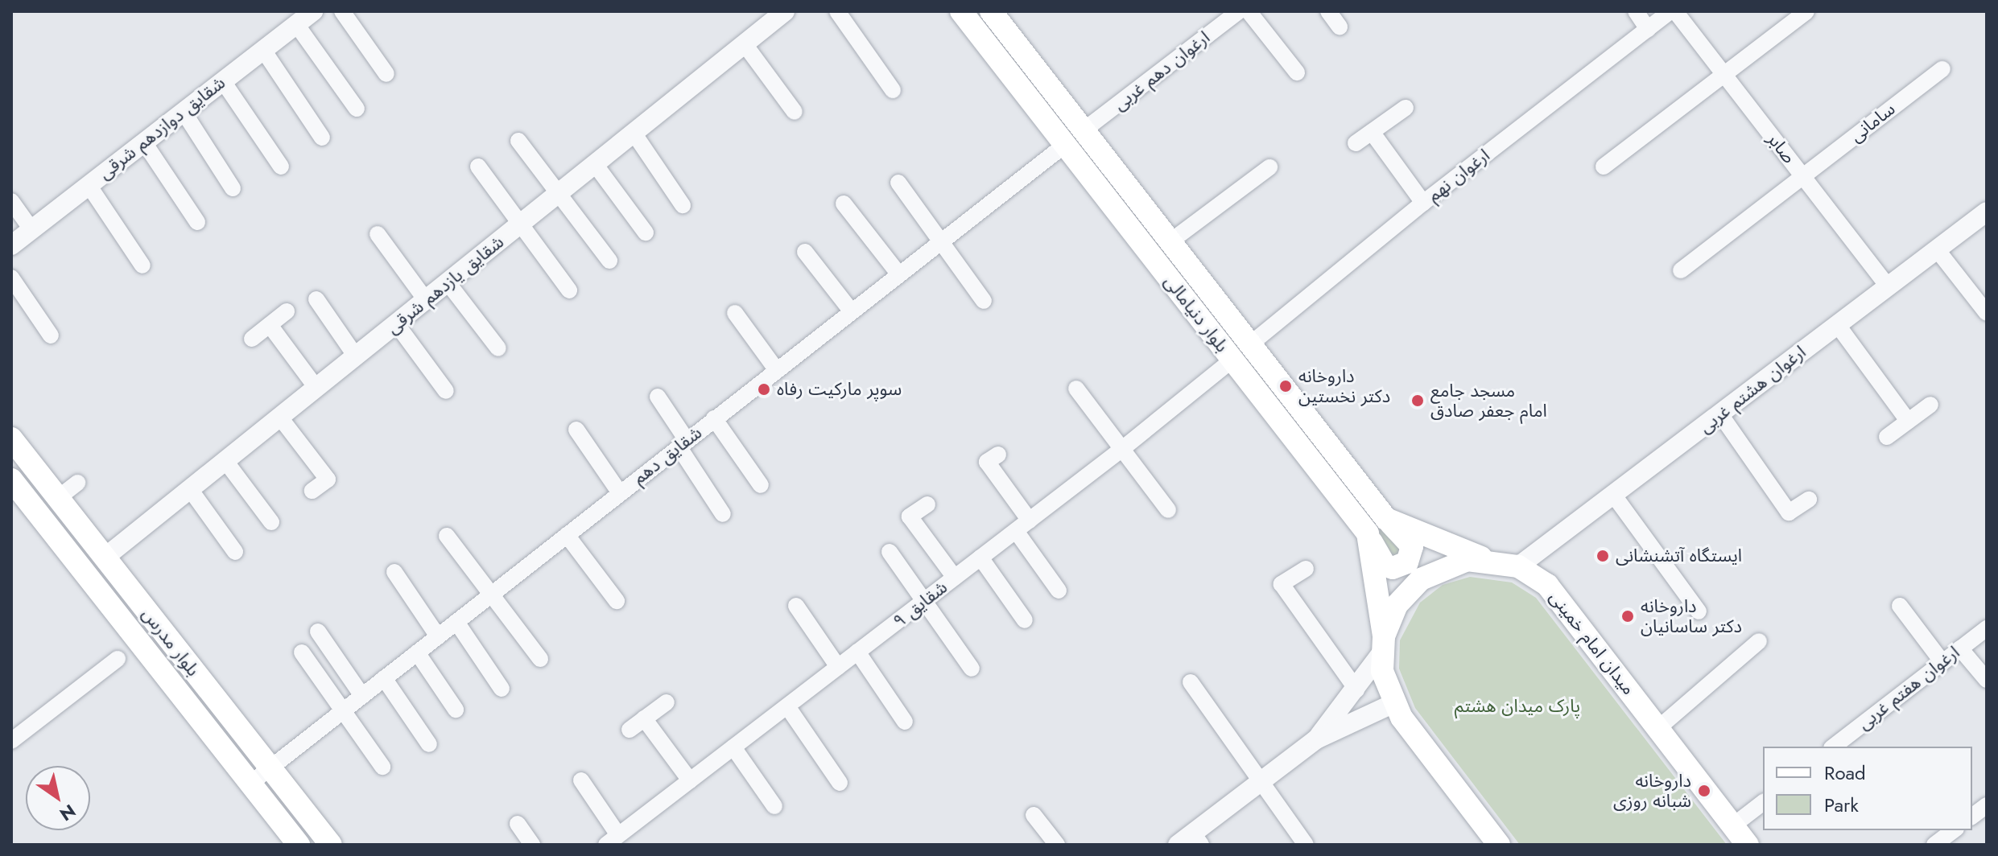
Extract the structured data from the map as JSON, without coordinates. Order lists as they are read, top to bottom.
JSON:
{
  "streets": {
    "main road": ["بلوار دنیامالی", "بلوار مدرس", "میدان امام خمینی"],
    "street": [
      "ارغوان دهم غربی",
      "سامانی",
      "شقایق دوازدهم شرقی",
      "صابر",
      "ارغوان نهم",
      "شقایق یازدهم شرقی",
      "ارغوان هشتم غربی",
      "شقایق دهم",
      "شقایق ۹",
      "ارغوان هفتم غربی"
    ]
  },
  "crossings": [
    ["ارغوان دهم غربی", "بلوار دنیامالی"],
    ["سامانی", "صابر"],
    ["صابر", "ارغوان نهم"],
    ["صابر", "ارغوان هشتم غربی"],
    ["ارغوان نهم", "بلوار دنیامالی"],
    ["شقایق یازدهم شرقی", "بلوار مدرس"],
    ["بلوار دنیامالی", "شقایق دهم"],
    ["بلوار دنیامالی", "شقایق ۹"],
    ["بلوار دنیامالی", "میدان امام خمینی"],
    ["ارغوان هشتم غربی", "میدان امام خمینی"],
    ["شقایق دهم", "بلوار مدرس"]
  ],
  "parks": ["پارک میدان هشتم"],
  "places": [
    "داروخانه دکتر نخستین",
    "سوپر مارکیت رفاه",
    "مسجد جامع امام جعفر صادق",
    "ایستگاه آتشنشانی",
    "داروخانه دکتر ساسانیان",
    "داروخانه شبانه روزی"
  ],
  "legend": ["Road", "Park"],
  "north": "bottom right"
}
